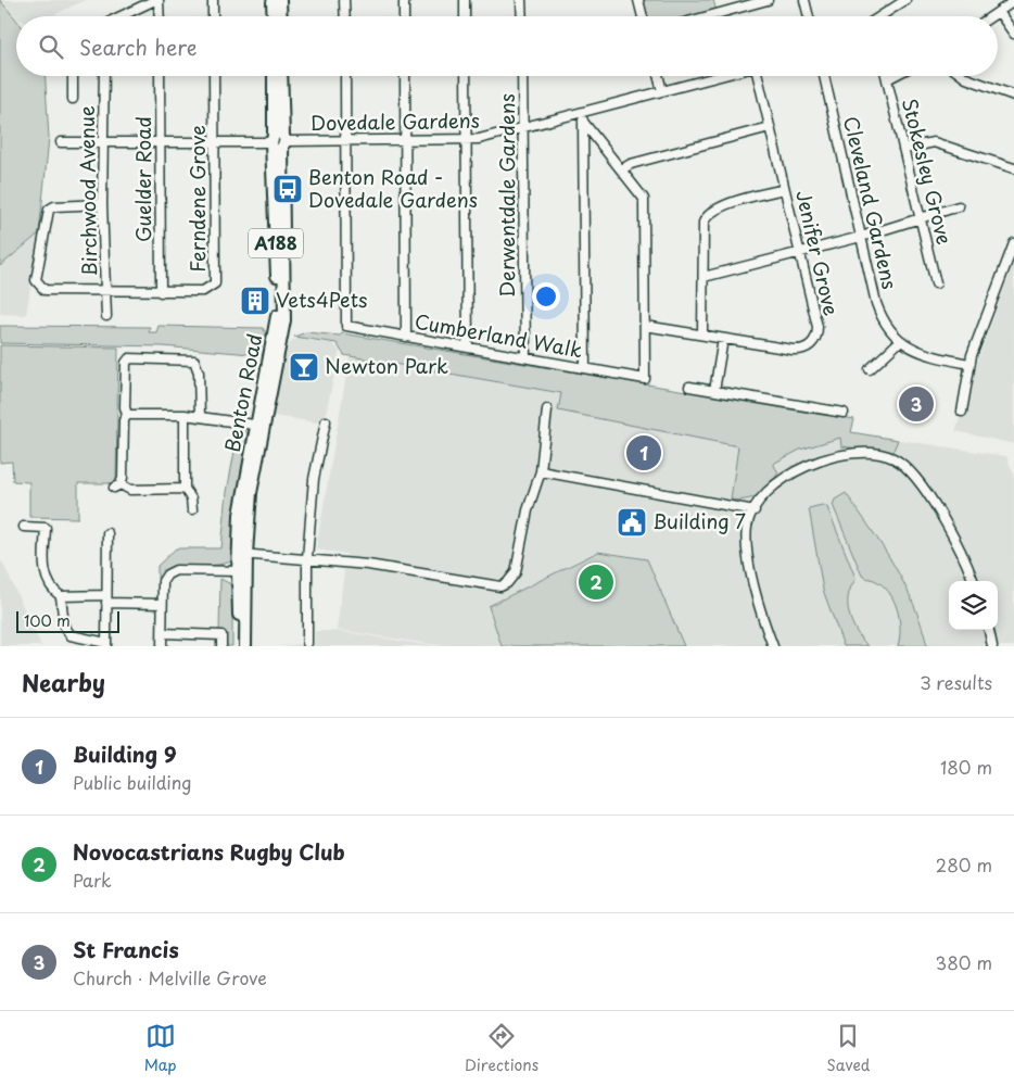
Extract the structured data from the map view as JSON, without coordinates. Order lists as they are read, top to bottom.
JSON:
{
  "streets": {
    "main road": ["A188", "Benton Road"],
    "street": [
      "Dovedale Gardens",
      "Stokesley Grove",
      "Guelder Road",
      "Birchwood Avenue",
      "Derwentdale Gardens",
      "Ferndene Grove",
      "Cleveland Gardens",
      "Jenifer Grove",
      "Cumberland Walk"
    ]
  },
  "crossings": [
    ["Dovedale Gardens", "Guelder Road"],
    ["Dovedale Gardens", "Birchwood Avenue"],
    ["Dovedale Gardens", "Derwentdale Gardens"],
    ["Dovedale Gardens", "Ferndene Grove"],
    ["Dovedale Gardens", "Cumberland Walk"],
    ["Dovedale Gardens", "Benton Road"],
    ["Guelder Road", "Ferndene Grove"],
    ["Birchwood Avenue", "Ferndene Grove"],
    ["Derwentdale Gardens", "Cumberland Walk"],
    ["Jenifer Grove", "Cumberland Walk"]
  ],
  "places": {
    "bus stop": ["Benton Road - Dovedale Gardens"],
    "building": ["Vets4Pets"],
    "bar": ["Newton Park"],
    "public building": ["Building 7"]
  },
  "scale_bar": "100 m",
  "page": {
    "search": "Search here",
    "pins": ["3", "1", "2"],
    "scale": "100 m",
    "heading": ["Nearby", "3 results"],
    "list": [
      {
        "mark": "1",
        "name": "Building 9",
        "note": "Public building",
        "value": "180 m"
      },
      {
        "mark": "2",
        "name": "Novocastrians Rugby Club",
        "note": "Park",
        "value": "280 m"
      },
      {
        "mark": "3",
        "name": "St Francis",
        "note": "Church · Melville Grove",
        "value": "380 m"
      }
    ],
    "nav": ["Map", "Directions", "Saved"]
  }
}
